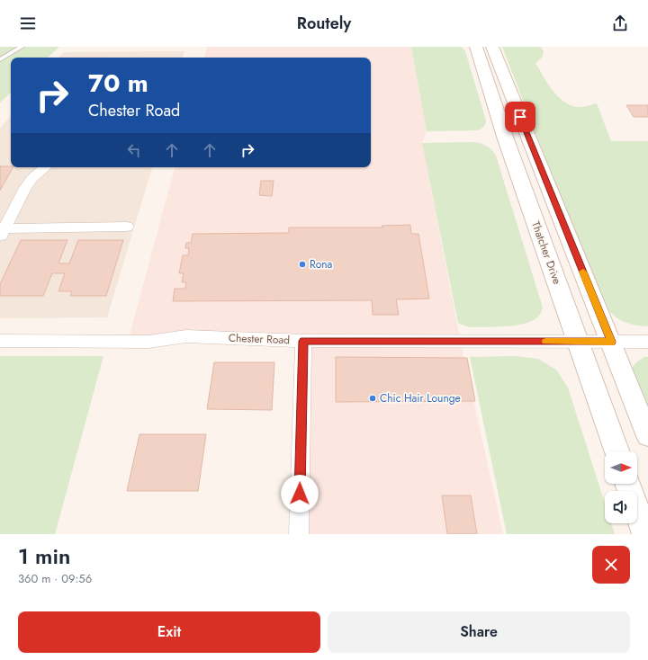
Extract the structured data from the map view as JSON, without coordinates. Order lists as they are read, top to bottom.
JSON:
{
  "streets": {
    "main road": ["Thatcher Drive"],
    "street": ["Chester Road"]
  },
  "crossings": [
    ["Thatcher Drive", "Chester Road"]
  ],
  "places": ["Rona", "Chic Hair Lounge"],
  "north": "right",
  "page": {
    "header": "Routely",
    "turn": ["70 m", "Chester Road"],
    "heading": ["1 min", "360 m · 09:56"],
    "buttons": ["Exit", "Share"]
  }
}
